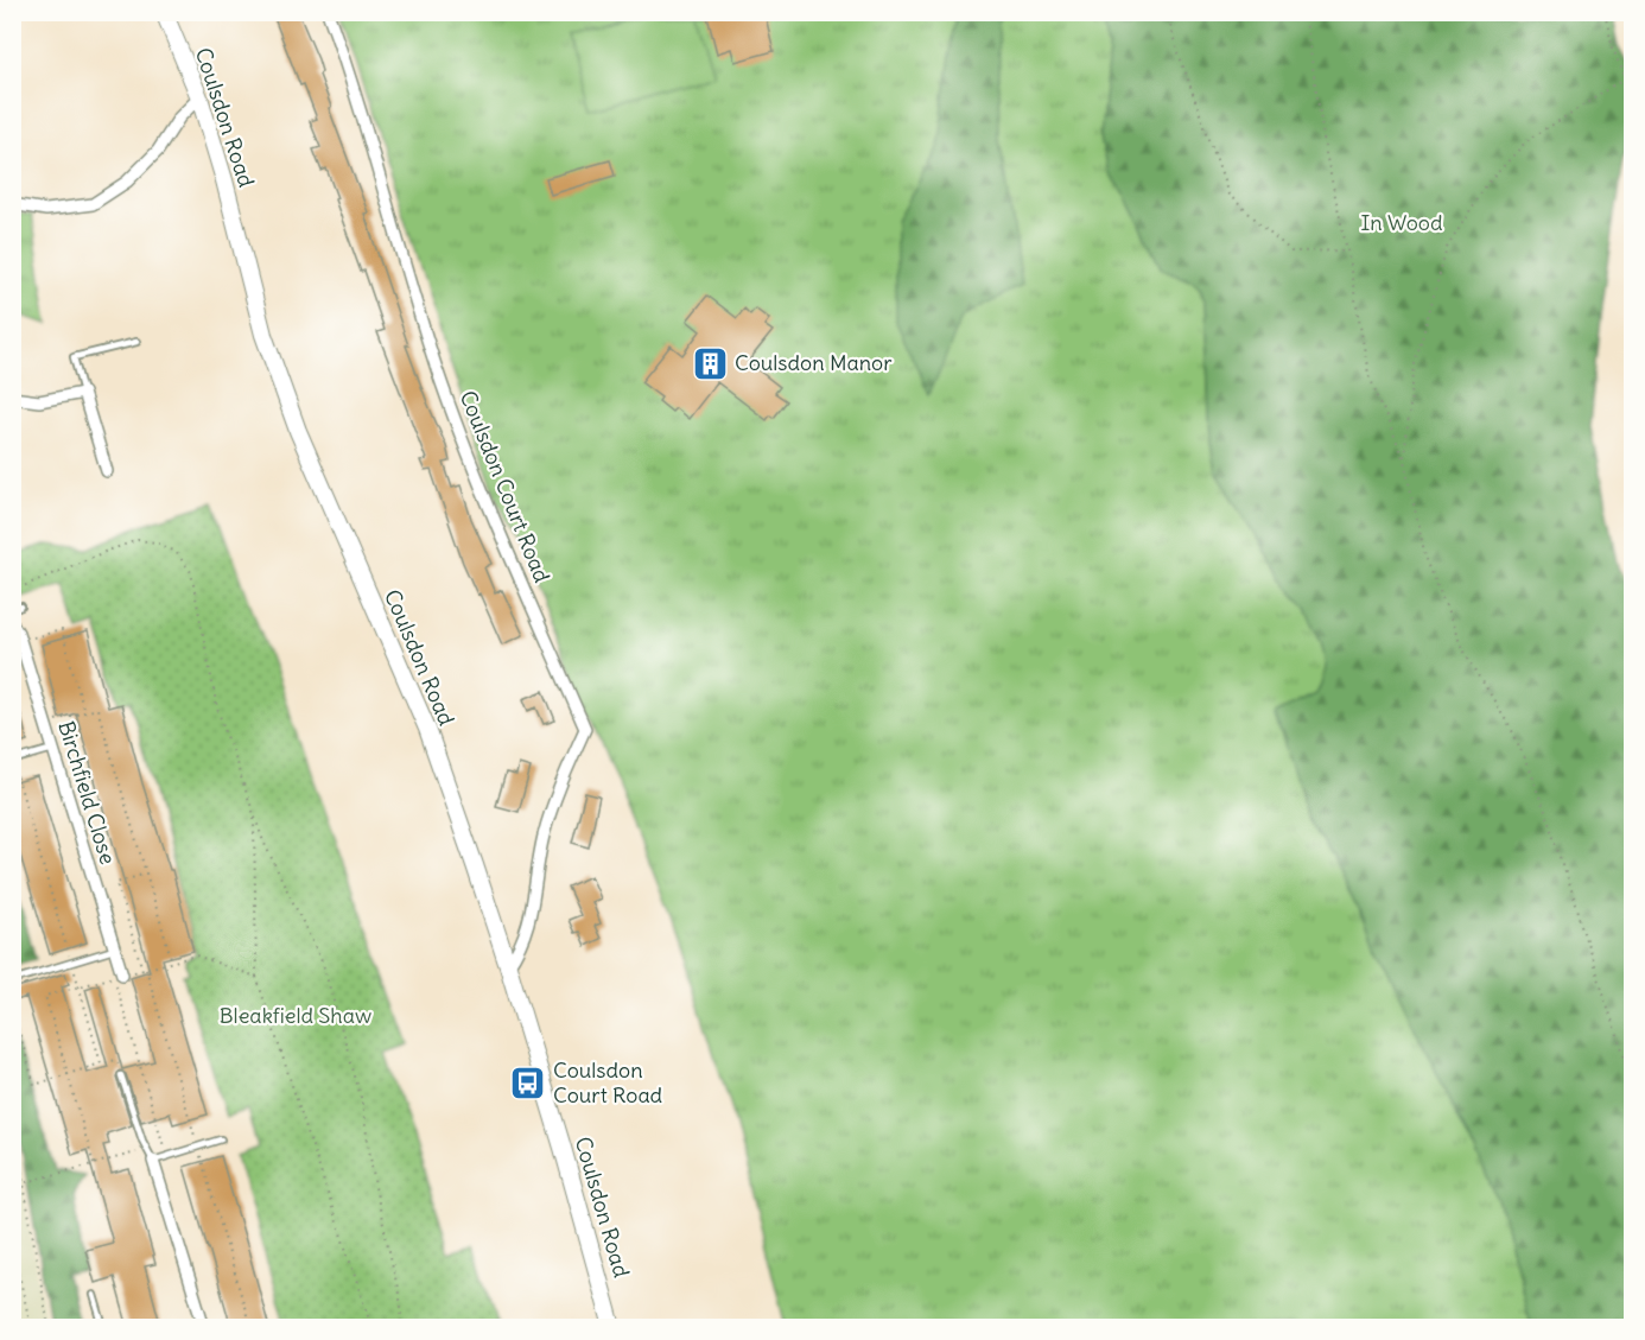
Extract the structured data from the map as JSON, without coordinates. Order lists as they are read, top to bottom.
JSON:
{
  "streets": {
    "main road": ["Coulsdon Road"],
    "street": ["Coulsdon Court Road", "Birchfield Close"]
  },
  "crossings": [
    ["Coulsdon Road", "Coulsdon Court Road"]
  ],
  "parks": ["In Wood", "Bleakfield Shaw"],
  "places": {
    "building": ["Coulsdon Manor"],
    "bus stop": ["Coulsdon Court Road"]
  }
}
